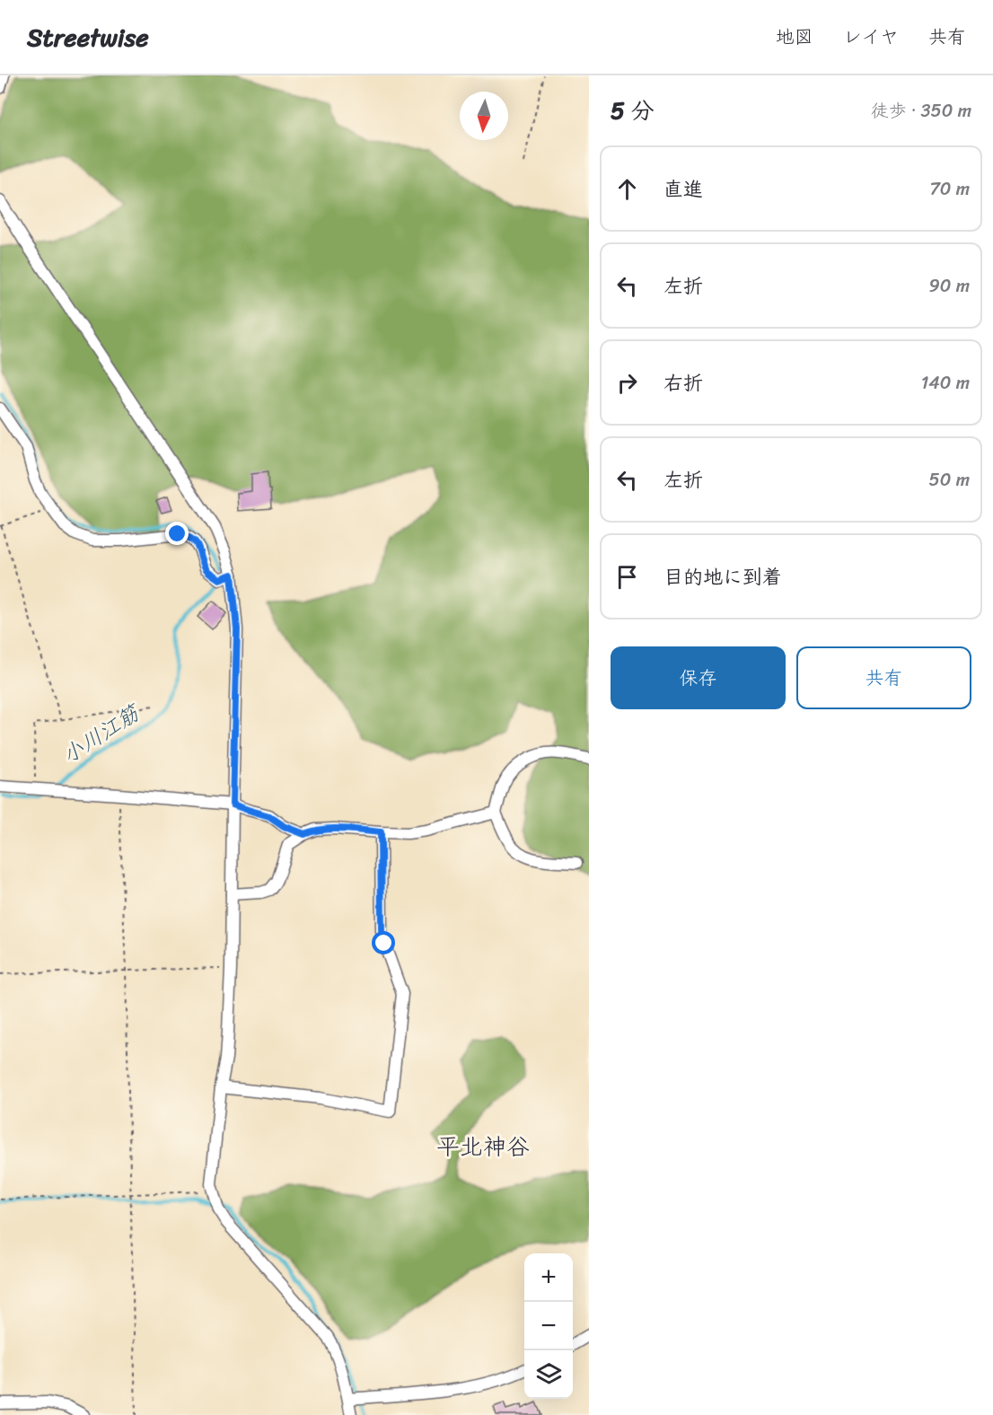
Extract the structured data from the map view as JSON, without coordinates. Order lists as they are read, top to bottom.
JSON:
{
  "districts": ["平北神谷"],
  "water": ["小川江筋"],
  "north": "bottom",
  "page": {
    "header": "Streetwise",
    "nav": ["地図", "レイヤ", "共有"],
    "heading": ["5 分", "徒歩 · 350 m"],
    "list": [
      ["直進", "70 m"],
      ["左折", "90 m"],
      ["右折", "140 m"],
      ["左折", "50 m"],
      "目的地に到着"
    ],
    "buttons": ["保存", "共有"],
    "map_buttons": ["+", "−"]
  }
}
